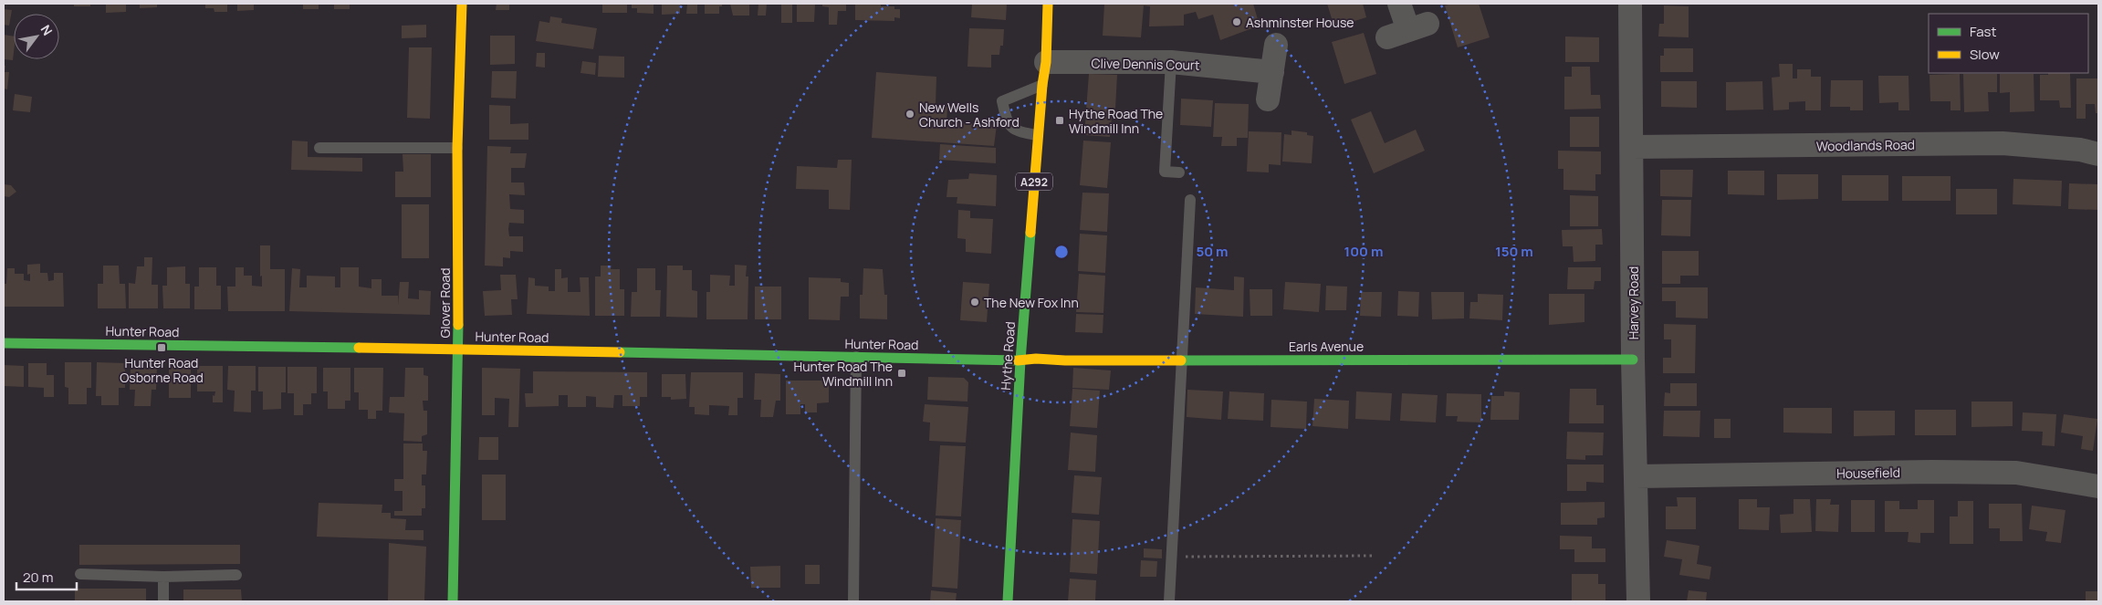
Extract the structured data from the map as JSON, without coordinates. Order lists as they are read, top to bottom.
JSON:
{
  "streets": {
    "street": [
      "Clive Dennis Court",
      "Woodlands Road",
      "A292",
      "Glover Road",
      "Harvey Road",
      "Hunter Road",
      "Earls Avenue",
      "Hythe Road",
      "Housefield"
    ]
  },
  "crossings": [
    ["Clive Dennis Court", "Hythe Road"],
    ["Woodlands Road", "Harvey Road"],
    ["Glover Road", "Hunter Road"],
    ["Harvey Road", "Earls Avenue"],
    ["Harvey Road", "Housefield"],
    ["Hunter Road", "Earls Avenue"],
    ["Hunter Road", "Hythe Road"],
    ["Earls Avenue", "Hythe Road"]
  ],
  "places": {
    "other": ["Ashminster House", "New Wells Church - Ashford", "The New Fox Inn"],
    "transit": ["Hythe Road The Windmill Inn", "Hunter Road Osborne Road", "Hunter Road The Windmill Inn"]
  },
  "legend": ["Fast", "Slow"],
  "scale_bar": "20 m",
  "north": "top right",
  "rings": ["50 m", "100 m", "150 m"]
}
